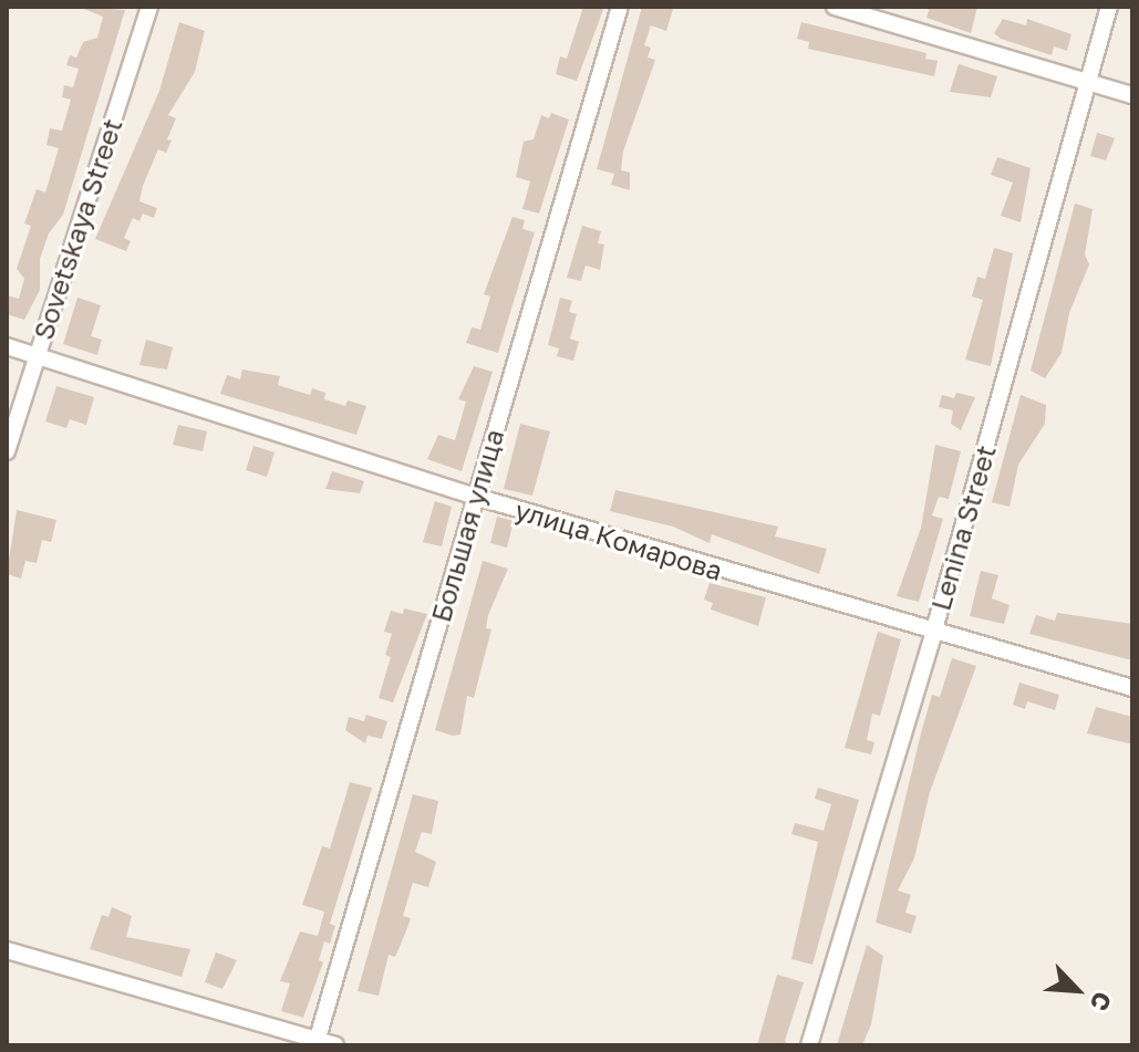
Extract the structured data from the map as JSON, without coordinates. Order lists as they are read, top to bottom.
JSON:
{
  "streets": {
    "street": [
      "Sovetskaya Street",
      "Большая улица",
      "Lenina Street",
      "улица Комарова"
    ]
  },
  "crossings": [
    ["Sovetskaya Street", "улица Комарова"],
    ["Большая улица", "улица Комарова"],
    ["Lenina Street", "улица Комарова"]
  ],
  "north": "bottom right"
}
